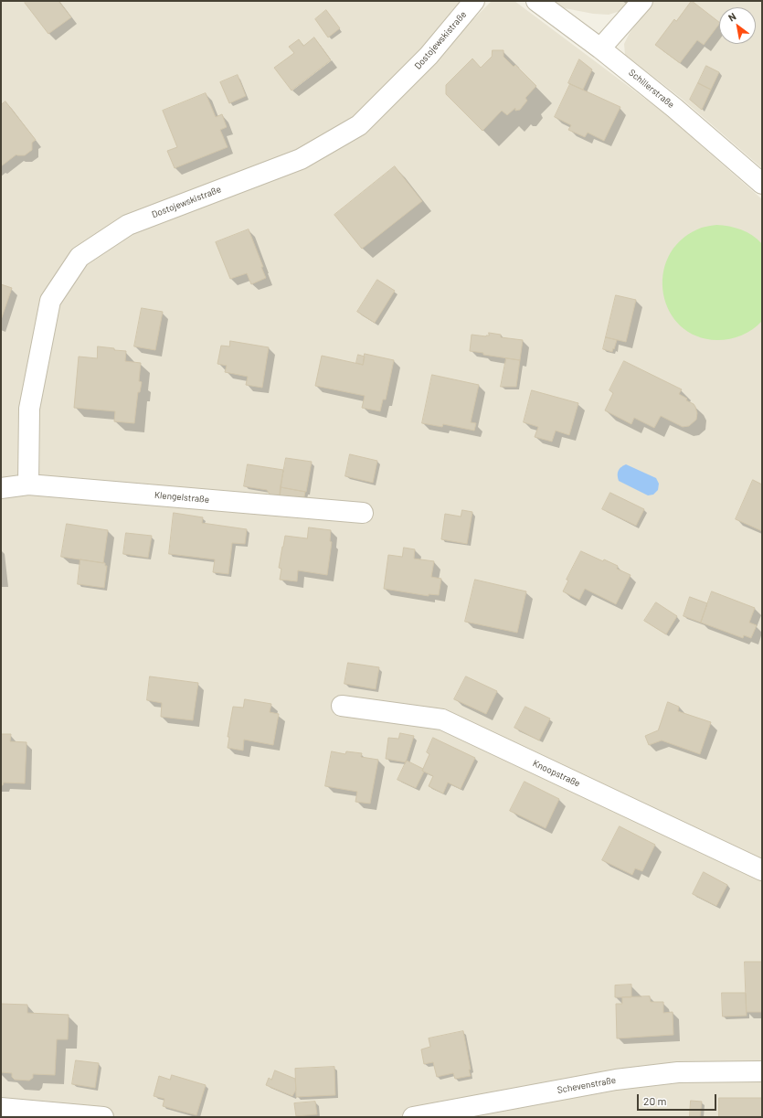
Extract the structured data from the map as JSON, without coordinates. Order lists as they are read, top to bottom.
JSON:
{
  "streets": {
    "street": [
      "Dostojewskistraße",
      "Schillerstraße",
      "Klengelstraße",
      "Knoopstraße",
      "Schevenstraße"
    ]
  },
  "crossings": [
    ["Dostojewskistraße", "Klengelstraße"]
  ],
  "scale_bar": "20 m",
  "north": "top left"
}
